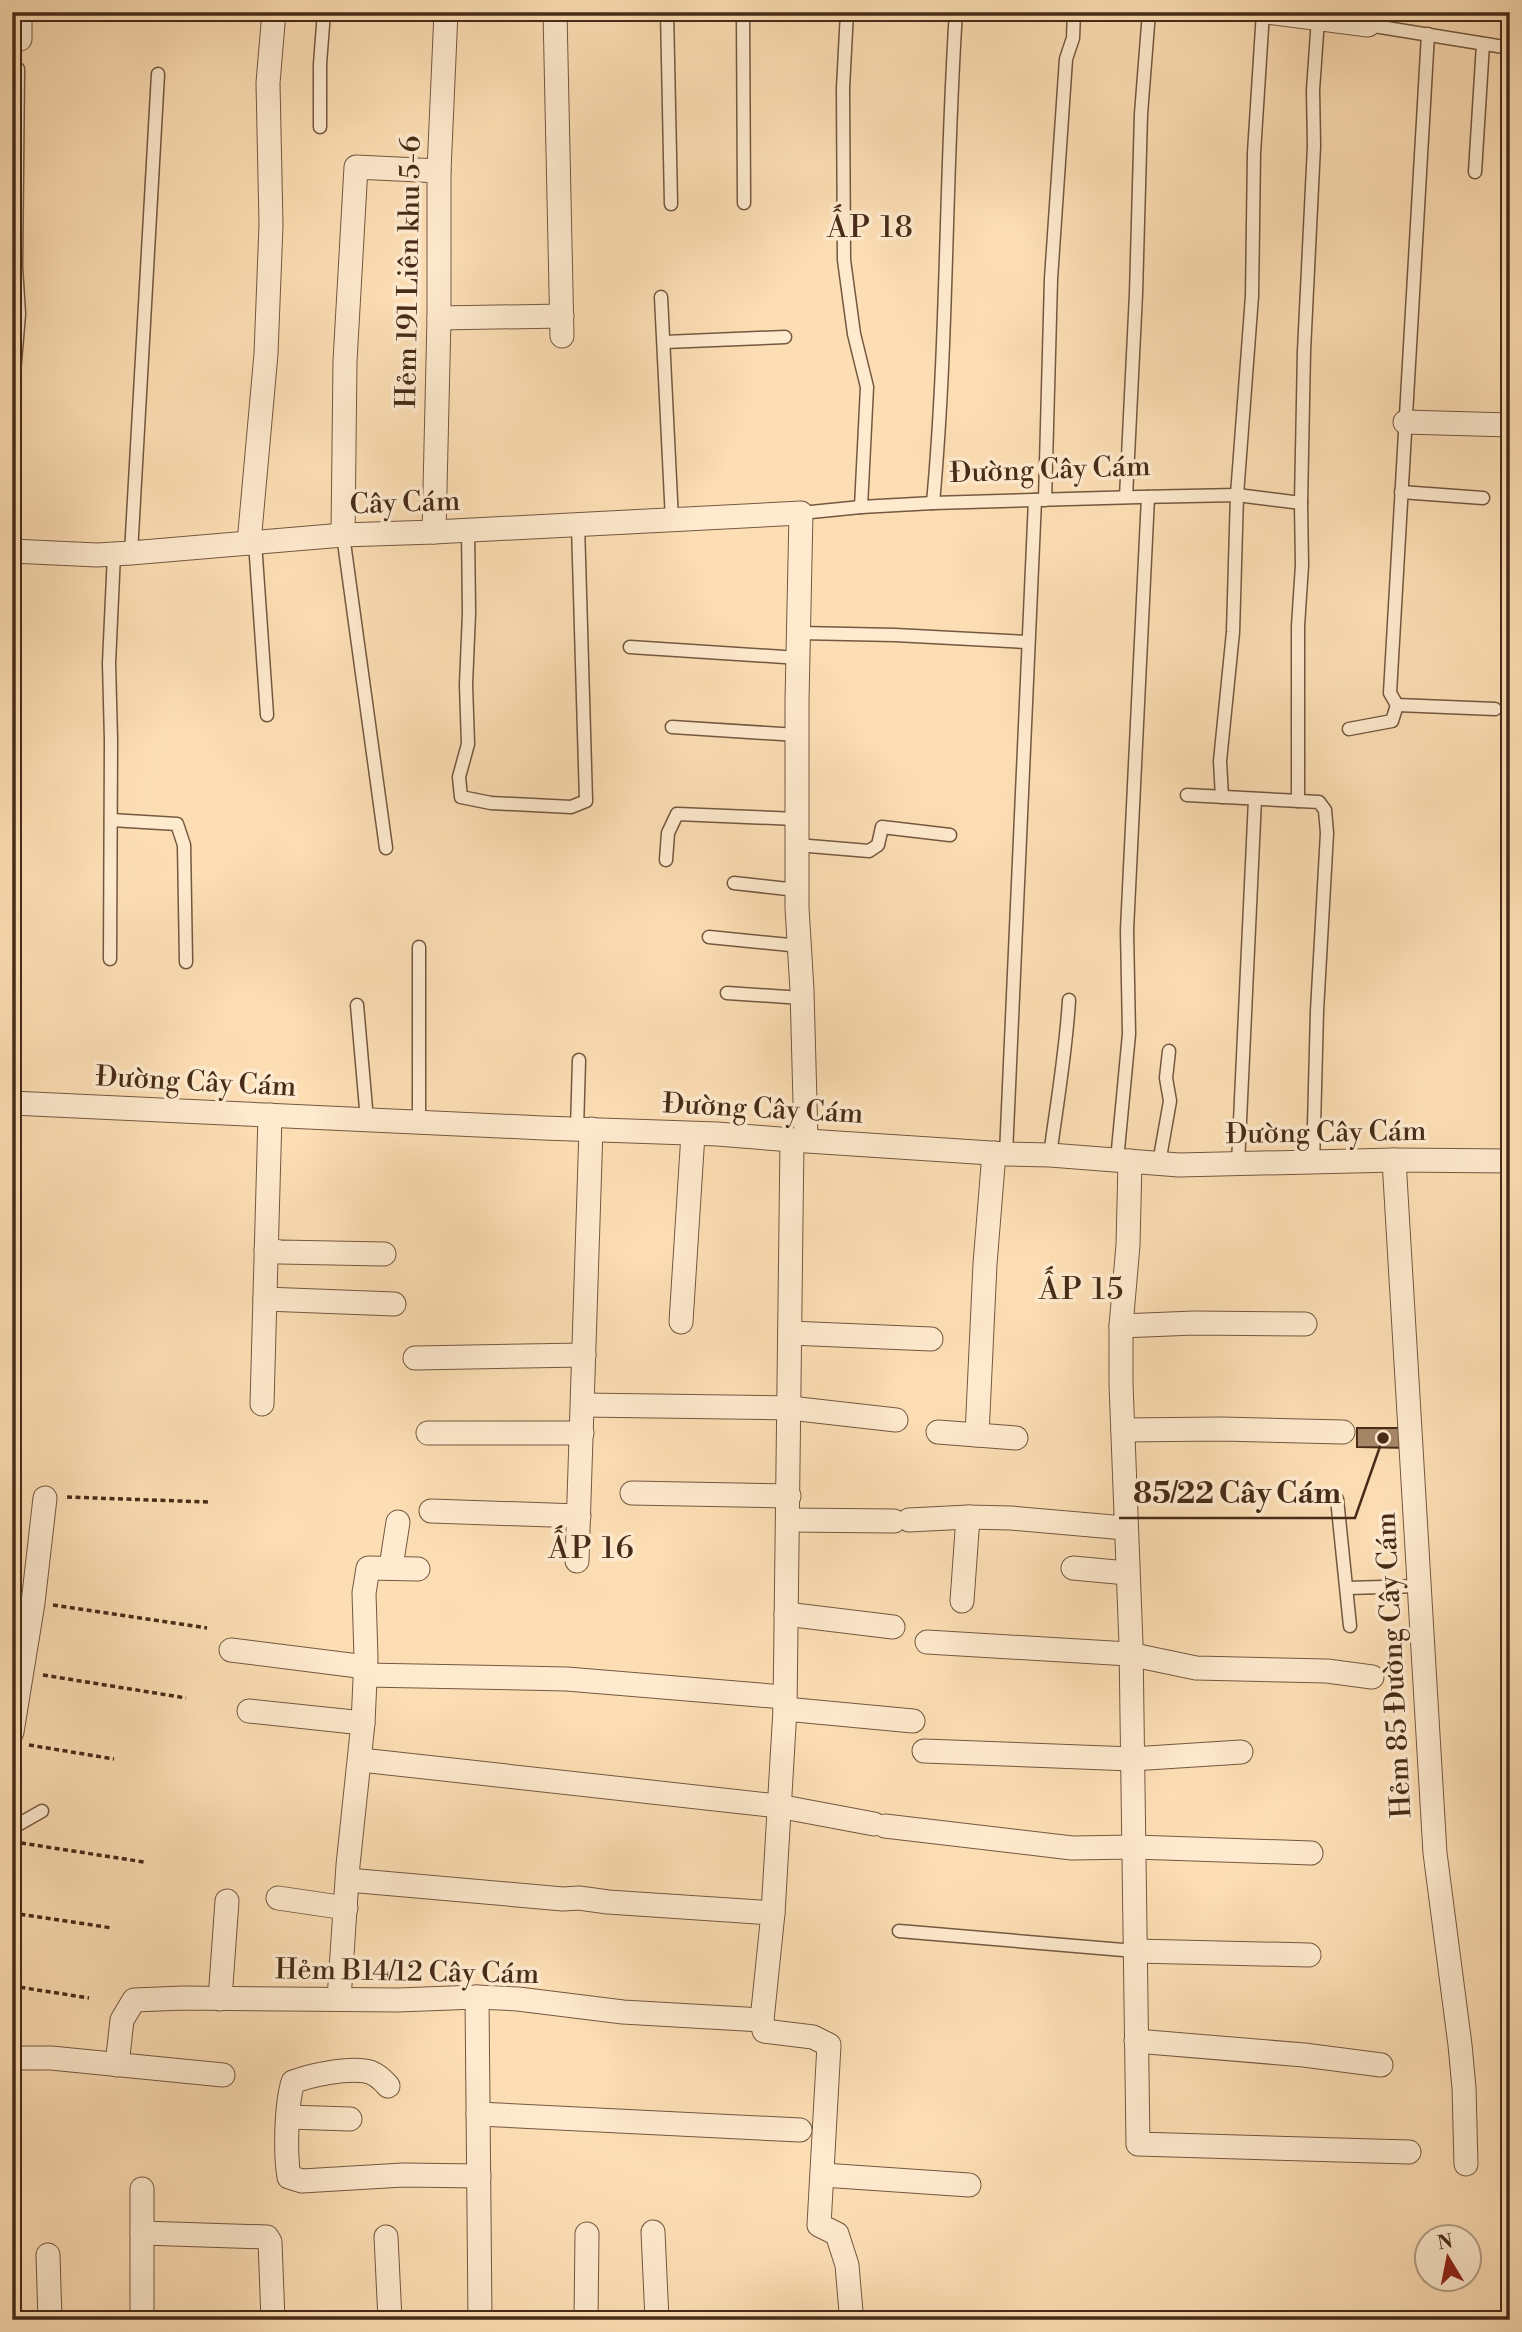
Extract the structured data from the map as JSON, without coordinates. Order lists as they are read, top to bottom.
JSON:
{
  "streets": {
    "street": [
      "Hẻm 191 Liên khu 5-6",
      "Đường Cây Cám",
      "Cây Cám",
      "Hẻm 85 Đường Cây Cám",
      "Hẻm B14/12 Cây Cám"
    ]
  },
  "crossings": [
    ["Hẻm 191 Liên khu 5-6", "Cây Cám"],
    ["Đường Cây Cám", "Cây Cám"],
    ["Đường Cây Cám", "Hẻm 85 Đường Cây Cám"]
  ],
  "districts": ["ẤP 18", "ẤP 15", "ẤP 16"],
  "places": ["85/22 Cây Cám"],
  "north": "top"
}
